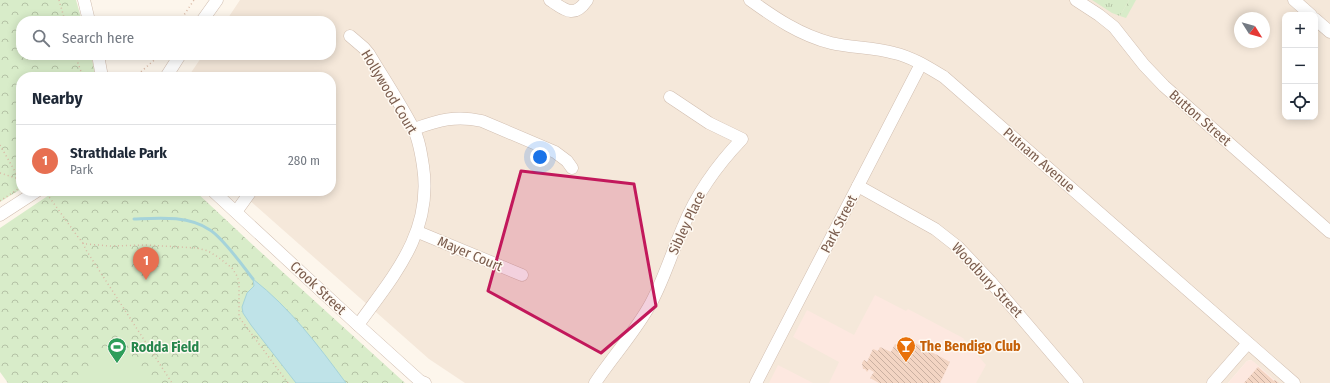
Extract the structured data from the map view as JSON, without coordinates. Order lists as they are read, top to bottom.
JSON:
{
  "streets": {
    "street": [
      "Hollywood Court",
      "Button Street",
      "Putnam Avenue",
      "Sibley Place",
      "Park Street",
      "Mayer Court",
      "Woodbury Street",
      "Crook Street"
    ]
  },
  "crossings": [
    ["Hollywood Court", "Mayer Court"],
    ["Hollywood Court", "Crook Street"],
    ["Putnam Avenue", "Park Street"],
    ["Park Street", "Woodbury Street"]
  ],
  "places": {
    "bar": ["The Bendigo Club"],
    "sports": ["Rodda Field"]
  },
  "north": "bottom right",
  "page": {
    "map_buttons": ["+", "−"],
    "search": "Search here",
    "heading": "Nearby",
    "list": [
      {
        "mark": "1",
        "name": "Strathdale Park",
        "note": "Park",
        "value": "280 m"
      }
    ],
    "pins": "1"
  }
}
